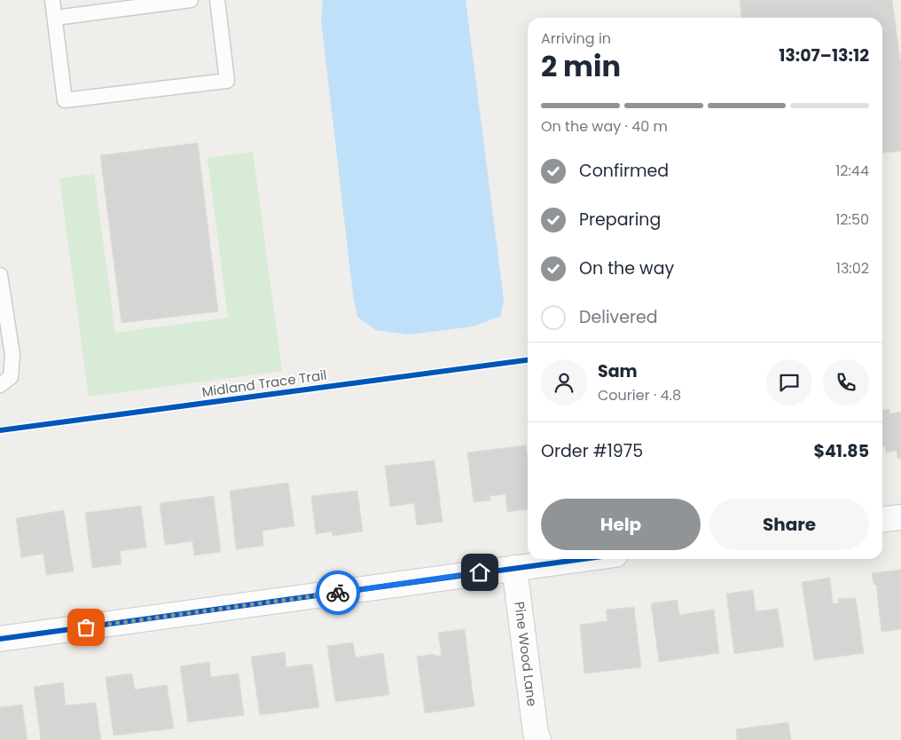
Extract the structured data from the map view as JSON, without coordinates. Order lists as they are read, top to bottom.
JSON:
{
  "streets": {
    "street": ["Pine Wood Lane"],
    "cycle path": ["Midland Trace Trail"]
  },
  "page": {
    "heading": ["2 min", "Arriving in", "13:07–13:12"],
    "panel": [
      "Sam",
      "Courier · 4.8",
      "Order #1975",
      "$41.85"
    ],
    "bar": "On the way · 40 m",
    "list": [
      ["Confirmed", "12:44"],
      ["Preparing", "12:50"],
      ["On the way", "13:02"],
      "Delivered"
    ],
    "buttons": ["Help", "Share"]
  }
}
